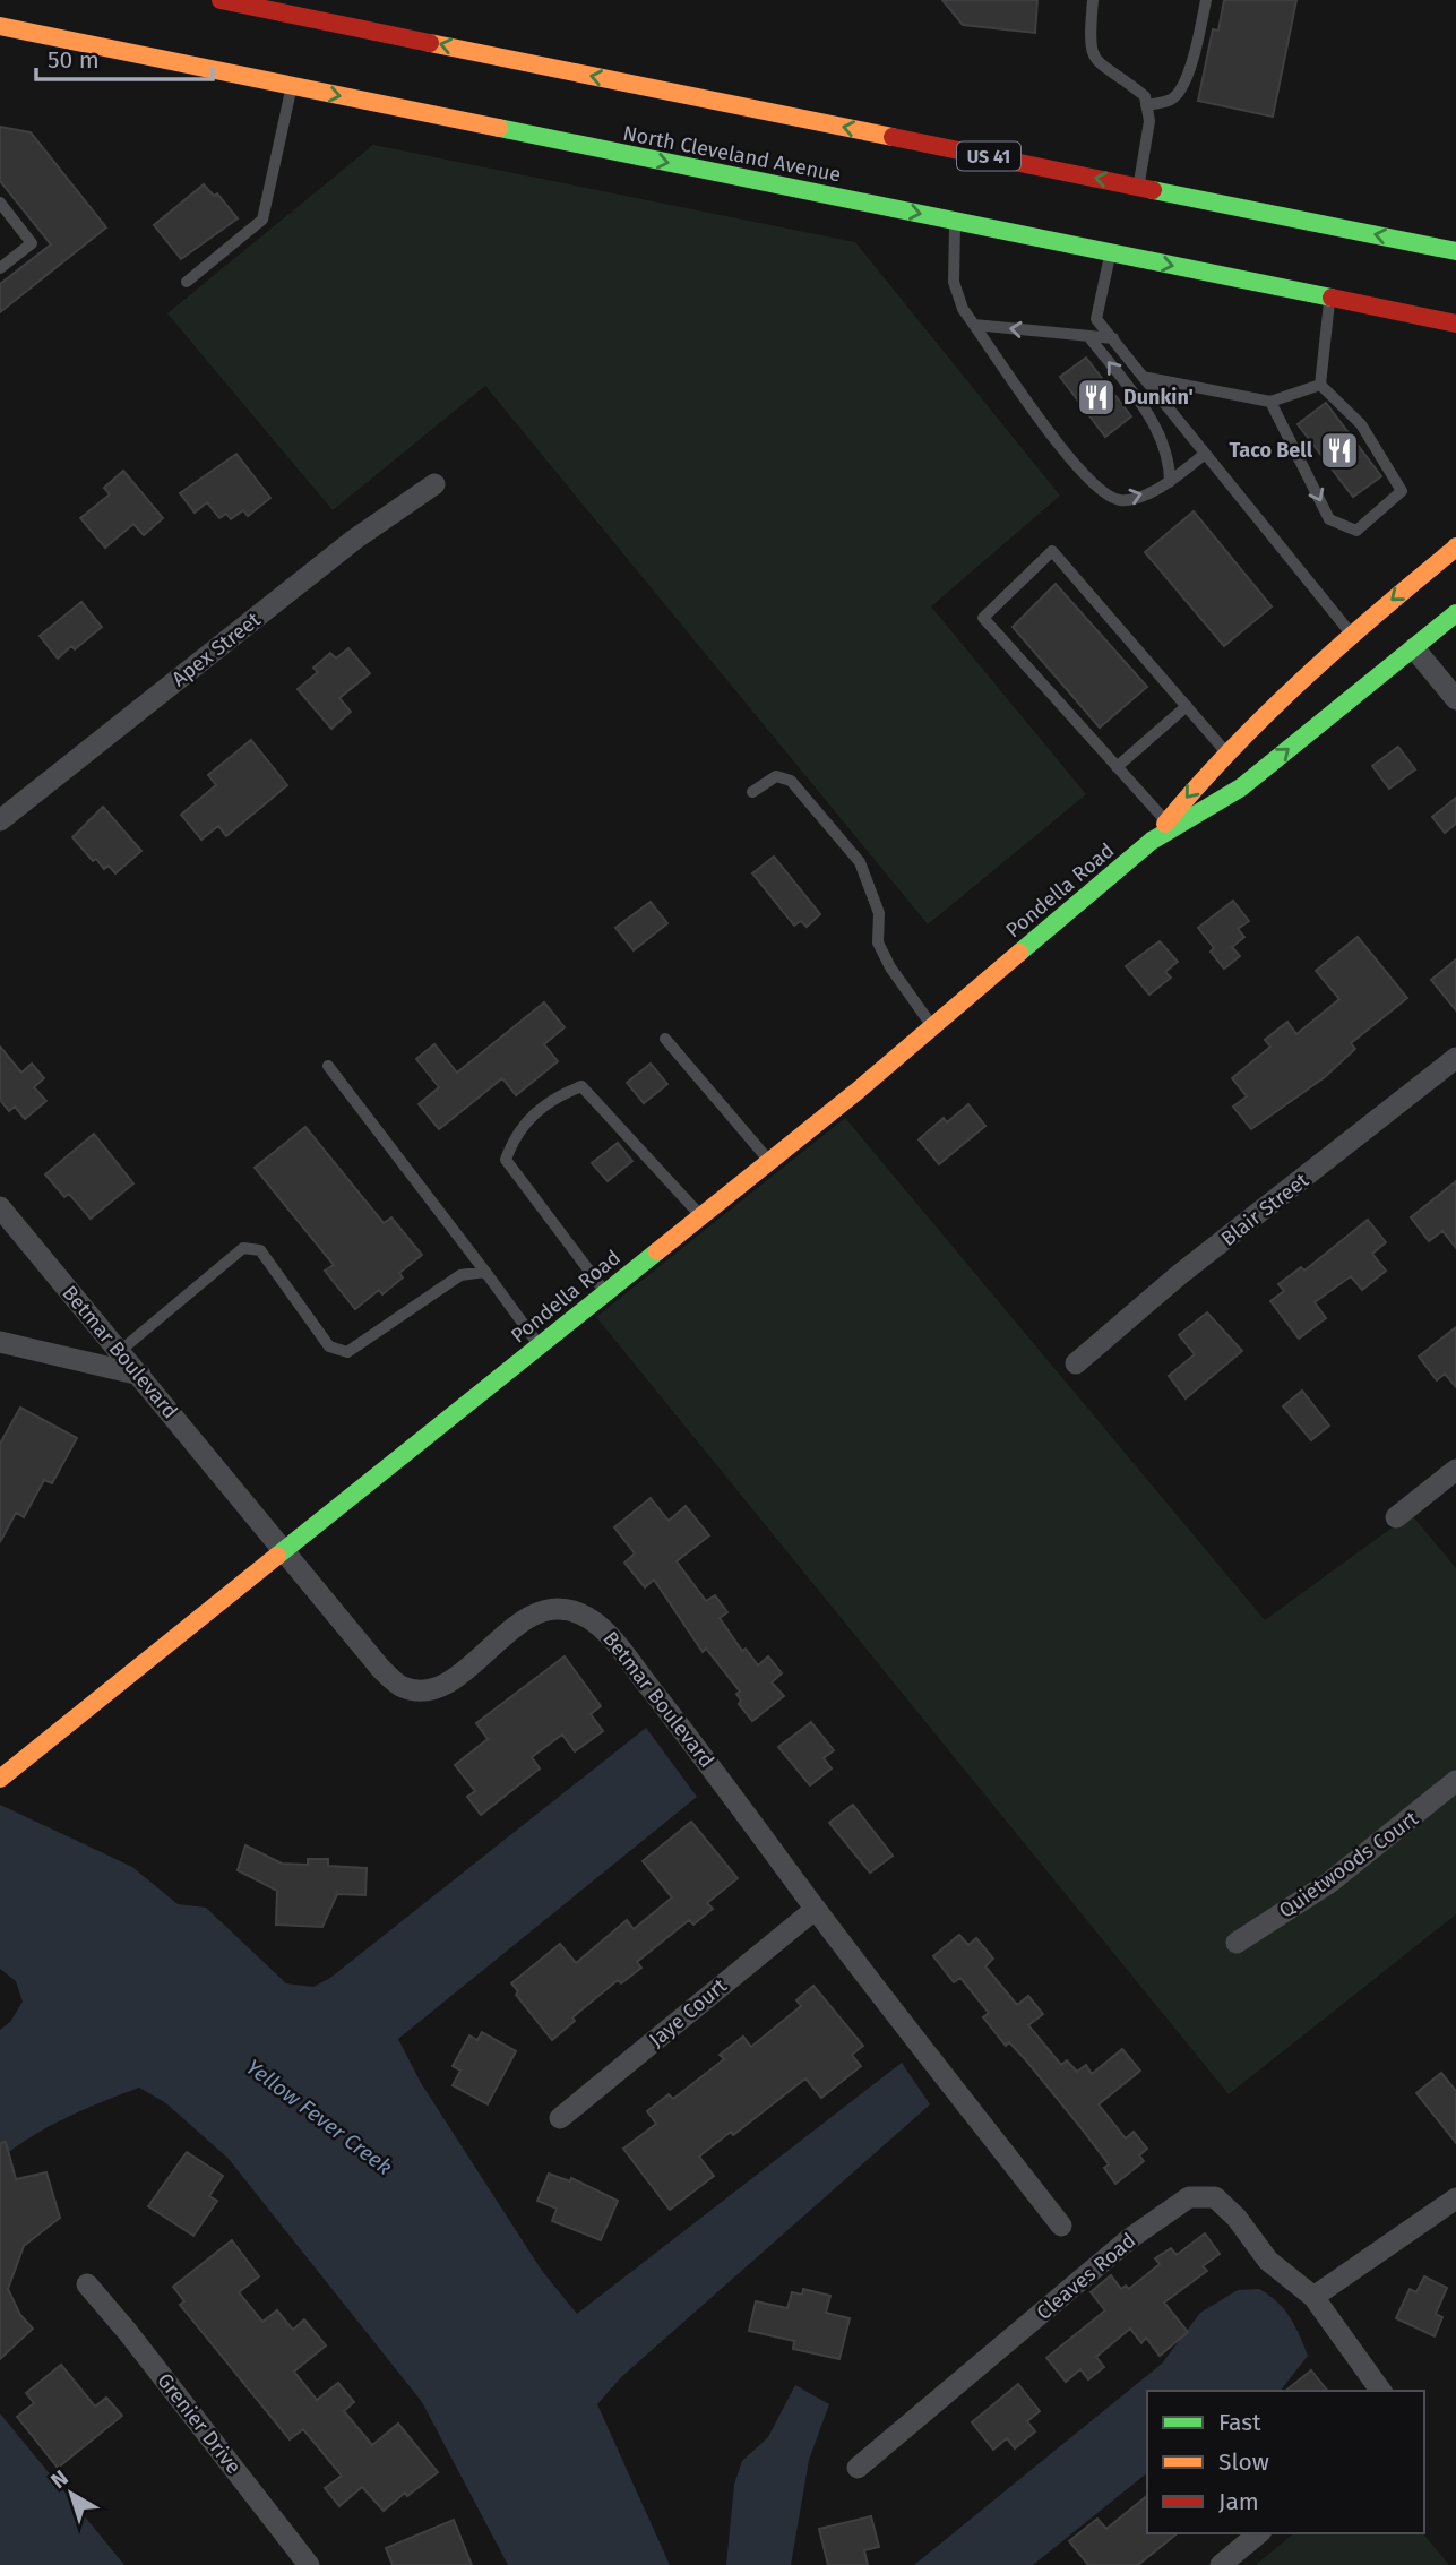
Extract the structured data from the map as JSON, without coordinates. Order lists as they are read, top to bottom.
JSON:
{
  "streets": {
    "main road": ["North Cleveland Avenue", "US 41", "Pondella Road"],
    "street": [
      "Apex Street",
      "Blair Street",
      "Betmar Boulevard",
      "Quietwoods Court",
      "Jaye Court",
      "Cleaves Road",
      "Grenier Drive"
    ]
  },
  "crossings": [
    ["Pondella Road", "Betmar Boulevard"],
    ["Betmar Boulevard", "Jaye Court"]
  ],
  "water": ["Yellow Fever Creek"],
  "places": {
    "restaurant": ["Dunkin'", "Taco Bell"]
  },
  "legend": ["Fast", "Slow", "Jam"],
  "scale_bar": "50 m",
  "north": "top left"
}
